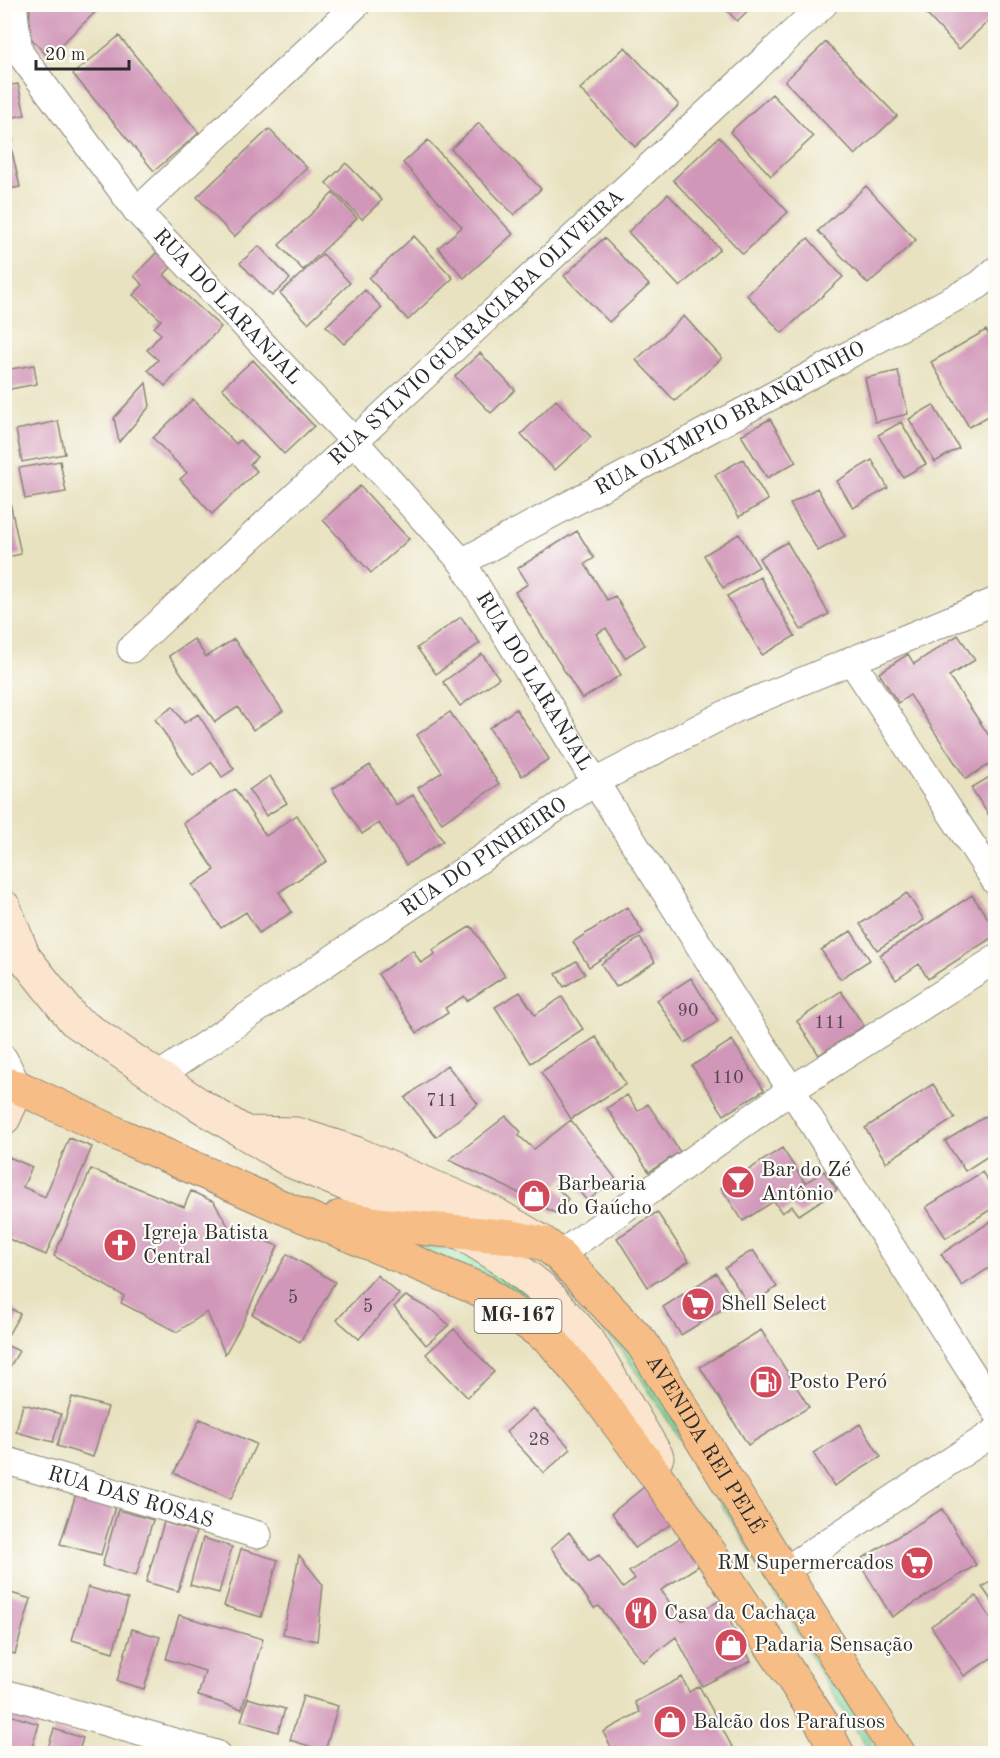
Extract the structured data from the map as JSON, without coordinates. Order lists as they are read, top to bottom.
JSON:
{
  "streets": {
    "main road": ["MG-167", "AVENIDA REI PELÉ"],
    "street": [
      "RUA DO LARANJAL",
      "RUA SYLVIO GUARACIABA OLIVEIRA",
      "RUA OLYMPIO BRANQUINHO",
      "RUA DO PINHEIRO",
      "RUA DAS ROSAS"
    ]
  },
  "crossings": [
    ["RUA DO LARANJAL", "RUA SYLVIO GUARACIABA OLIVEIRA"],
    ["RUA DO LARANJAL", "RUA OLYMPIO BRANQUINHO"],
    ["RUA DO LARANJAL", "RUA DO PINHEIRO"]
  ],
  "places": {
    "bar": ["Bar do Zé Antônio"],
    "shop": ["Barbearia do Gaúcho", "Padaria Sensação", "Balcão dos Parafusos"],
    "church": ["Igreja Batista Central"],
    "supermarket": ["Shell Select", "RM Supermercados"],
    "fuel station": ["Posto Peró"],
    "restaurant": ["Casa da Cachaça"]
  },
  "house_numbers": [
    "90",
    "111",
    "110",
    "711",
    "5",
    "5",
    "28"
  ],
  "scale_bar": "20 m"
}
